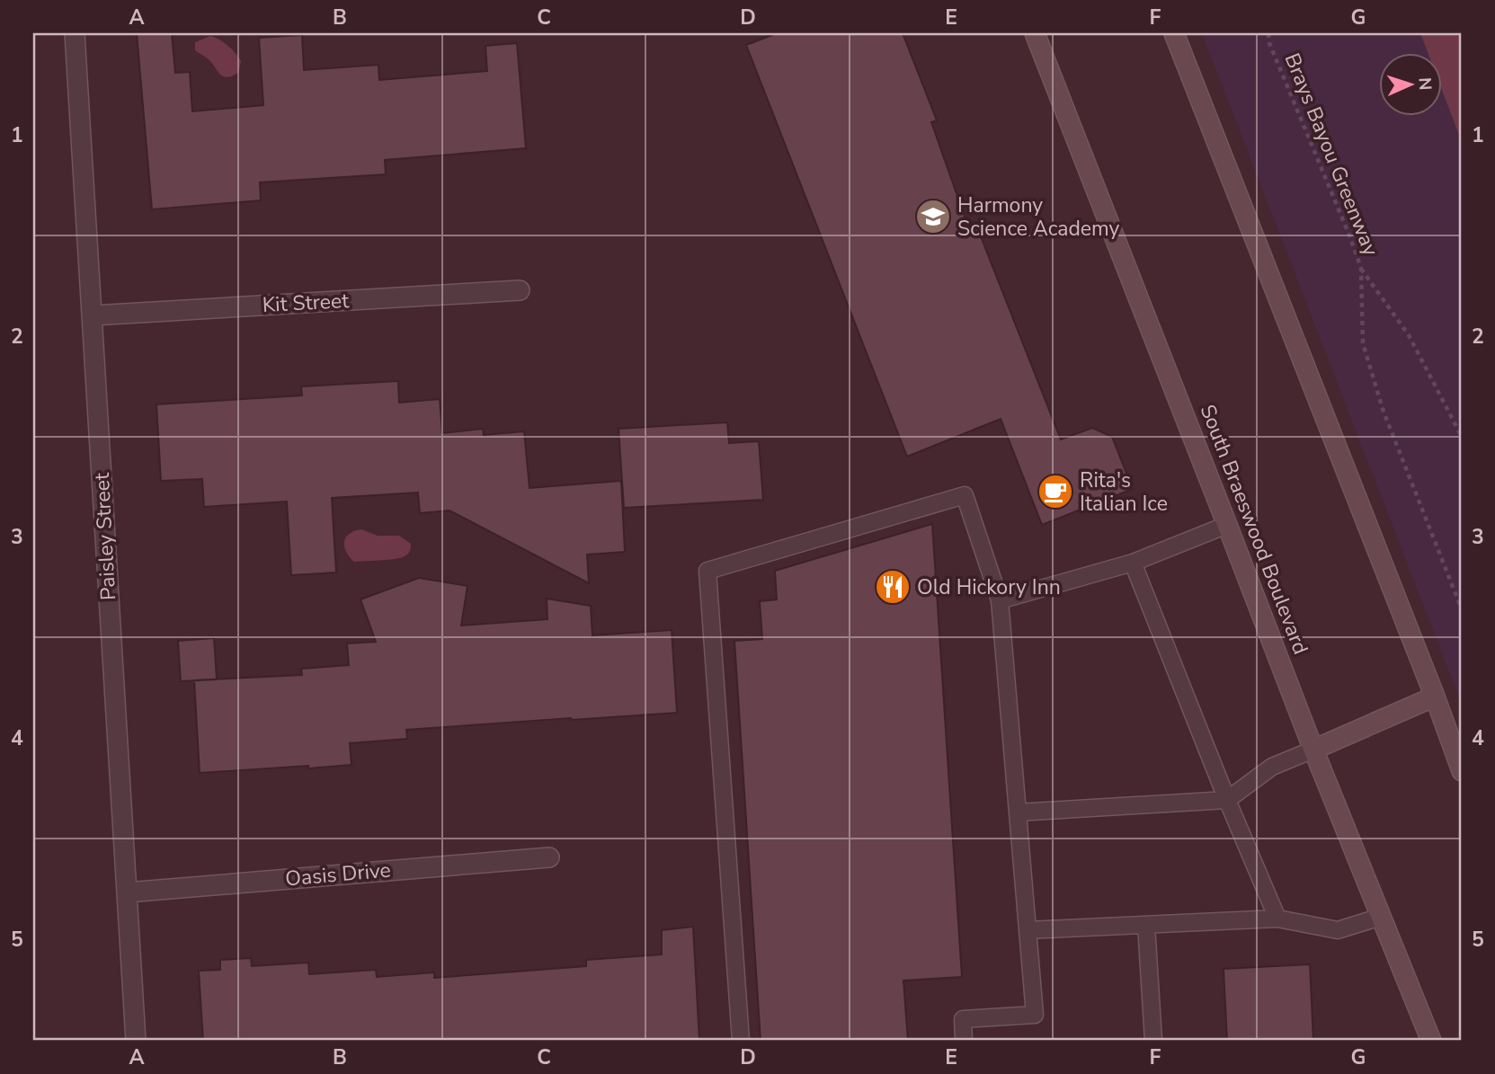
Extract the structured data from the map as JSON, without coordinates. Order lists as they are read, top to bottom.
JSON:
{
  "streets": {
    "main road": ["South Braeswood Boulevard"],
    "street": ["Kit Street", "Paisley Street", "Oasis Drive"],
    "path": ["Brays Bayou Greenway"]
  },
  "crossings": [
    ["Kit Street", "Paisley Street"],
    ["Paisley Street", "Oasis Drive"]
  ],
  "places": {
    "school or university": ["Harmony Science Academy"],
    "cafe": ["Rita's Italian Ice"],
    "restaurant": ["Old Hickory Inn"]
  },
  "north": "right",
  "grid": {
    "columns": [
      "A",
      "B",
      "C",
      "D",
      "E",
      "F",
      "G"
    ],
    "rows": [
      "1",
      "2",
      "3",
      "4",
      "5"
    ]
  }
}
